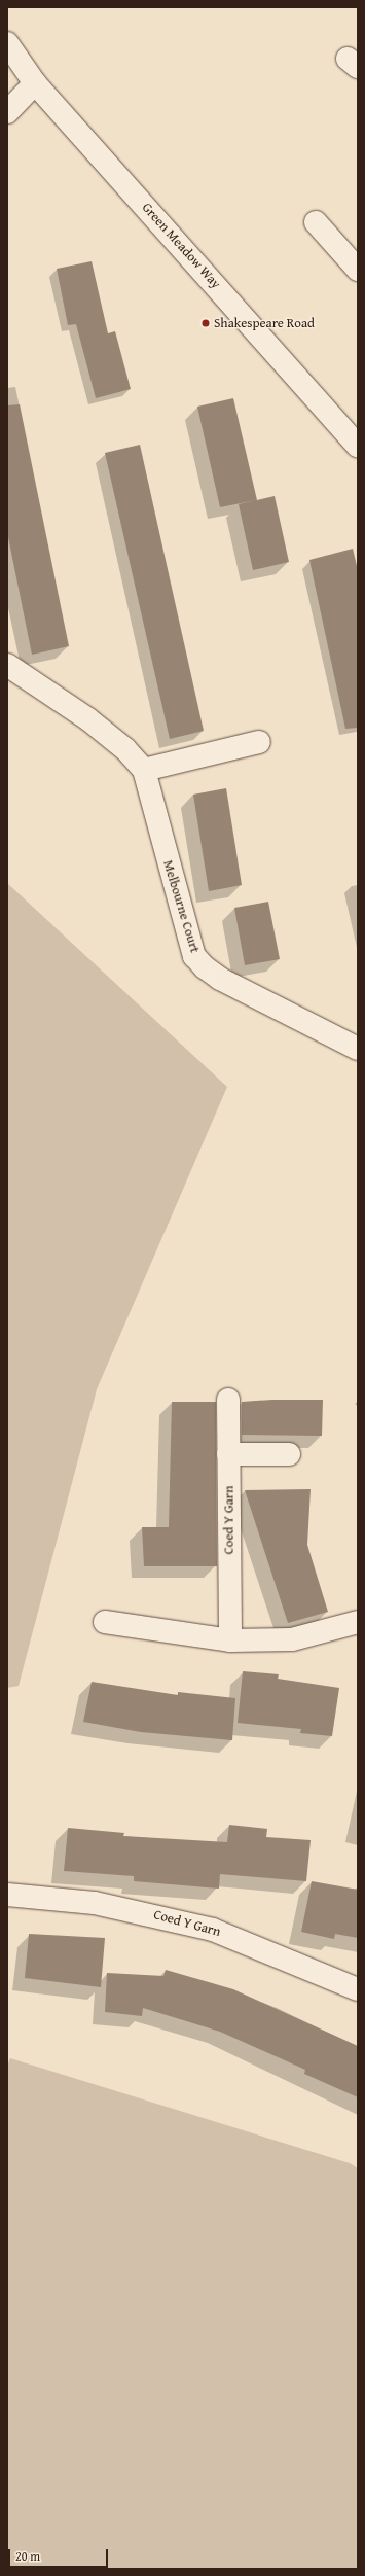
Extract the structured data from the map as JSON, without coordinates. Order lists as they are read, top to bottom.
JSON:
{
  "streets": {
    "street": ["Green Meadow Way", "Melbourne Court", "Coed Y Garn"]
  },
  "places": ["Shakespeare Road"],
  "scale_bar": "20 m"
}
